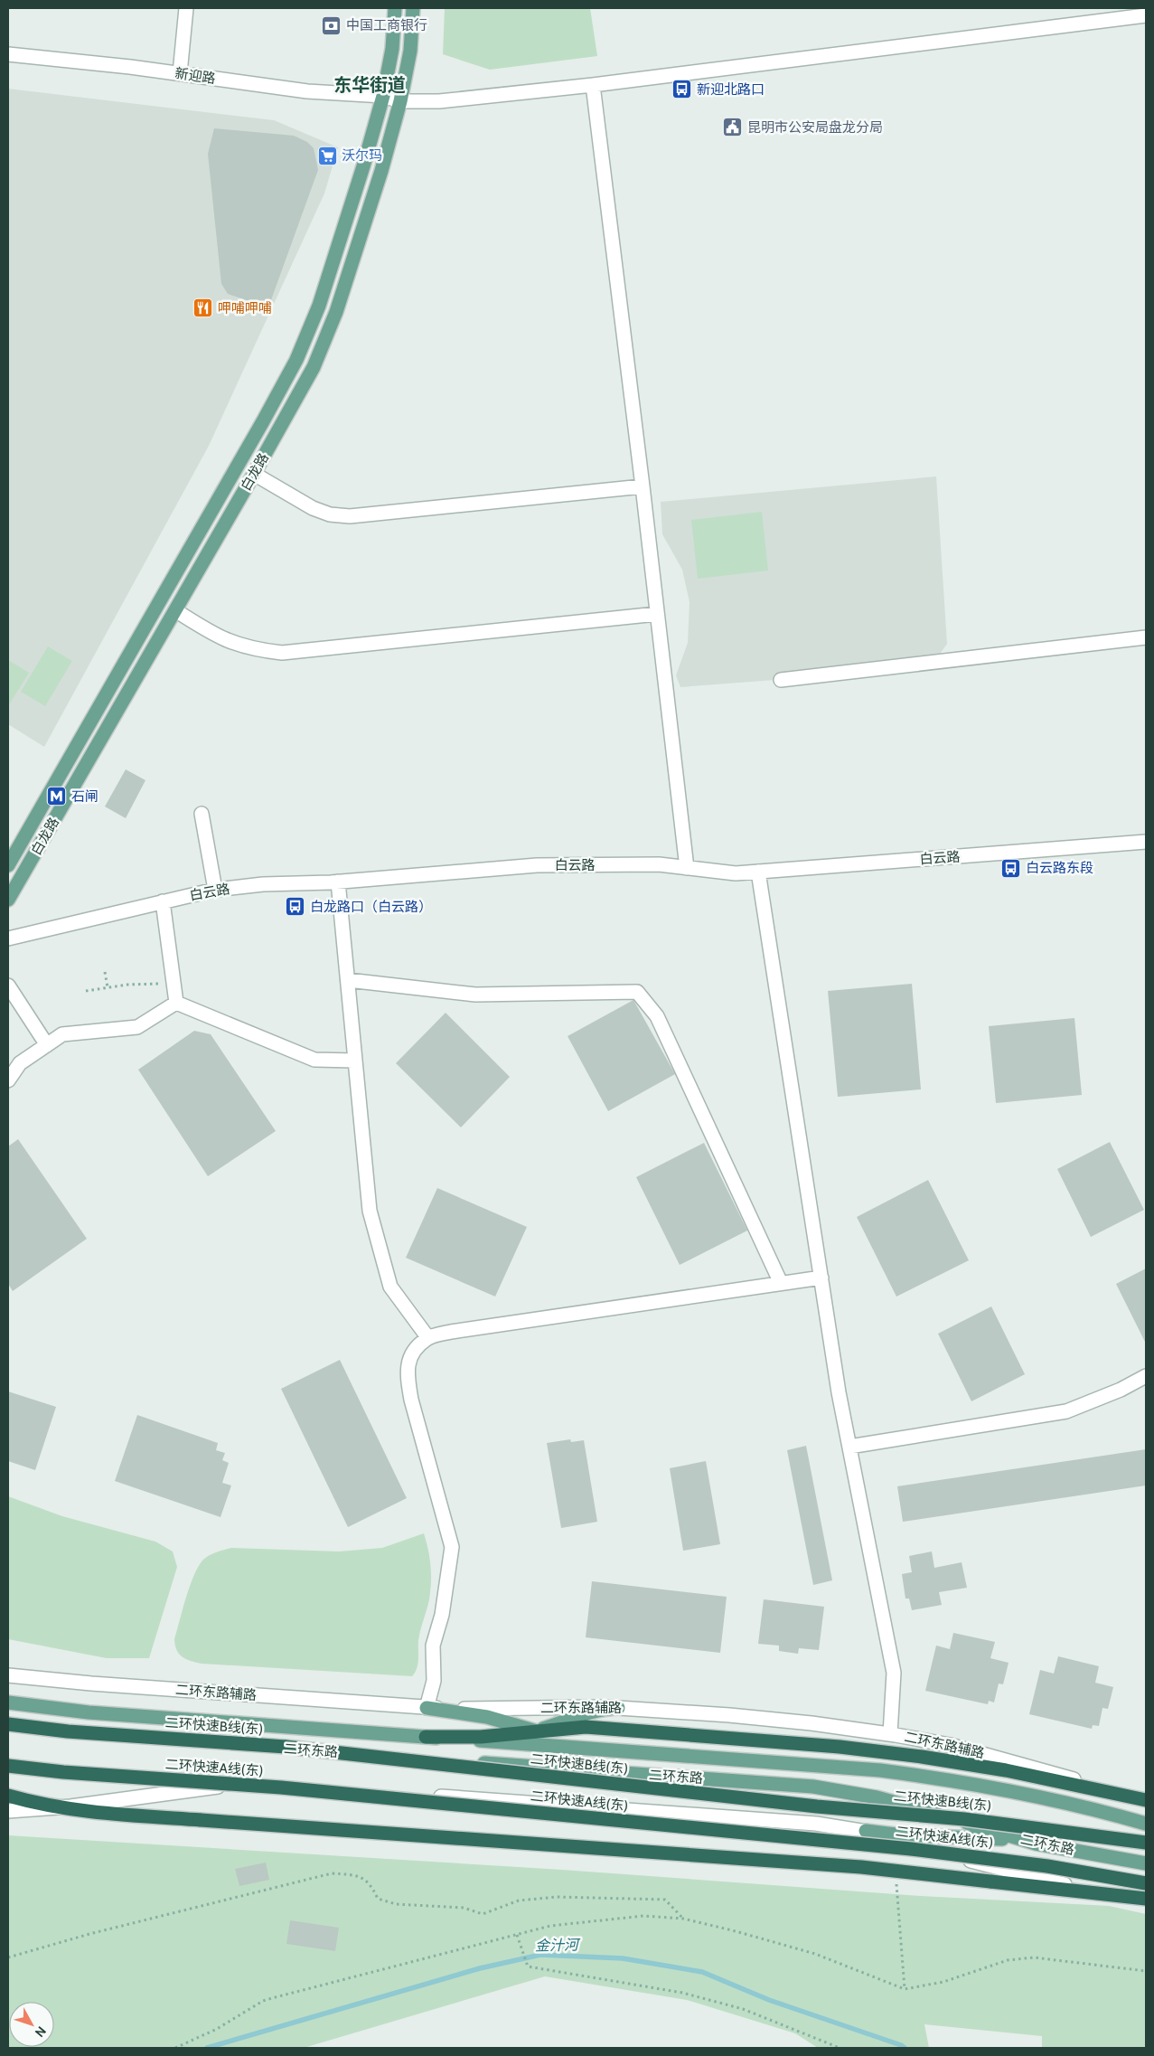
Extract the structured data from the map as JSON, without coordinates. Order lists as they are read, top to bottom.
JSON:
{
  "streets": {
    "highway": ["二环快速B线(东)", "二环快速A线(东)"],
    "main road": ["白龙路", "二环东路"],
    "street": ["新迎路", "白云路", "二环东路辅路"]
  },
  "crossings": [
    ["新迎路", "白龙路"],
    ["二环快速B线(东)", "二环东路"]
  ],
  "districts": ["东华街道"],
  "water": ["金汁河"],
  "places": {
    "bank": ["中国工商银行"],
    "bus stop": ["新迎北路口", "白云路东段", "白龙路口（白云路）"],
    "public building": ["昆明市公安局盘龙分局"],
    "supermarket": ["沃尔玛"],
    "restaurant": ["呷哺呷哺"],
    "metro station": ["石闸"]
  },
  "north": "bottom right"
}
